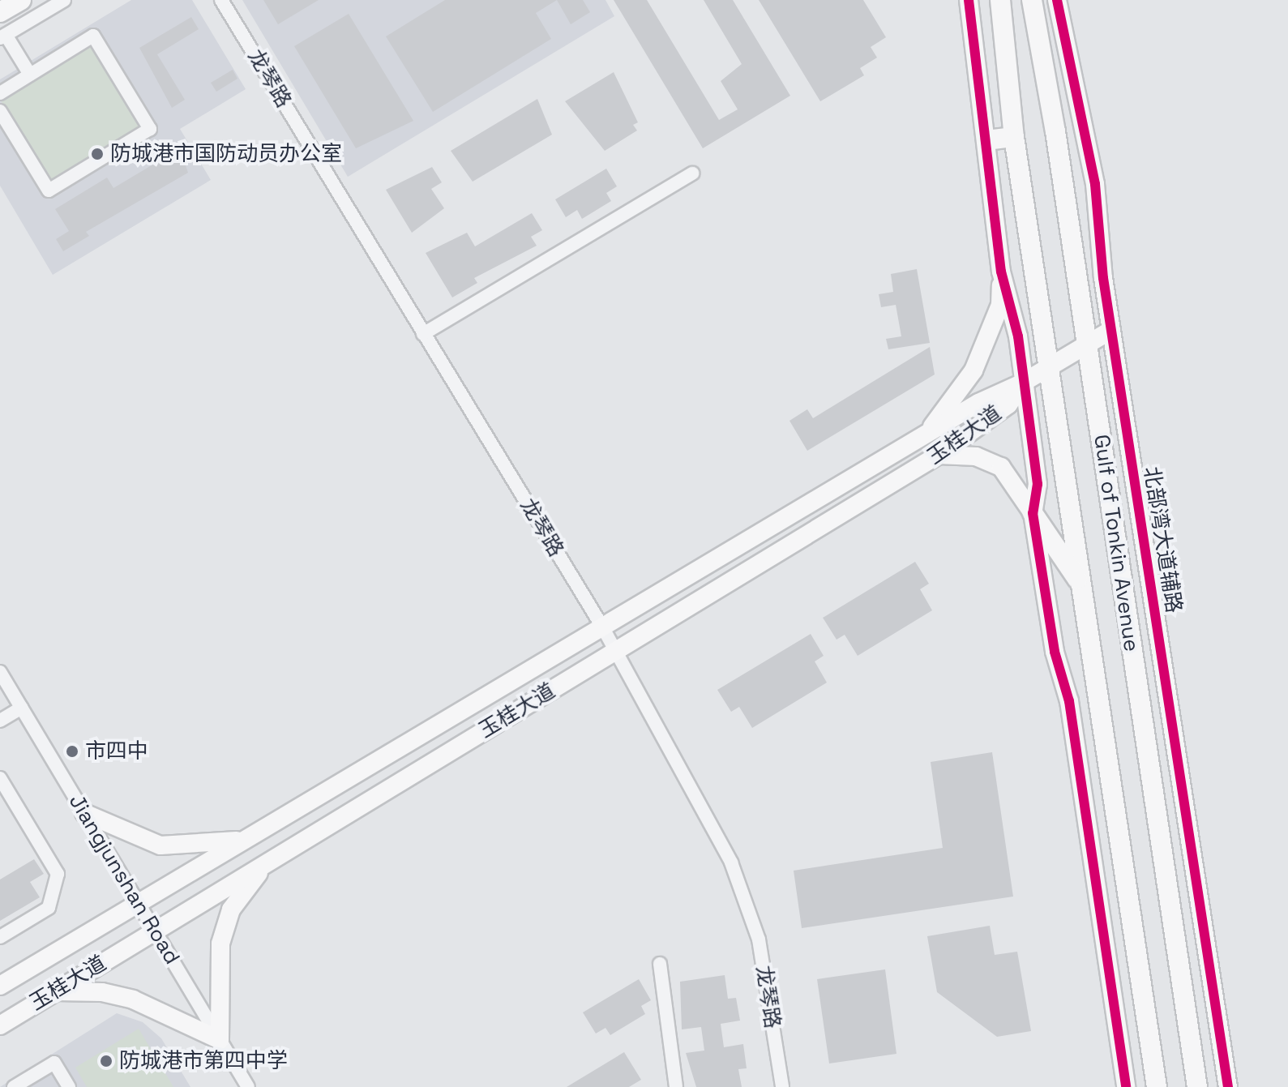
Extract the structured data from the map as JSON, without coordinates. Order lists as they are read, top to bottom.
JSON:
{
  "streets": {
    "highway": ["Gulf of Tonkin Avenue"],
    "main road": ["玉桂大道", "北部湾大道辅路"],
    "street": ["龙琴路", "Jiangjunshan Road"]
  },
  "crossings": [
    ["龙琴路", "玉桂大道"],
    ["玉桂大道", "北部湾大道辅路"],
    ["玉桂大道", "Gulf of Tonkin Avenue"],
    ["玉桂大道", "Jiangjunshan Road"]
  ],
  "places": ["防城港市国防动员办公室", "市四中", "防城港市第四中学"]
}
